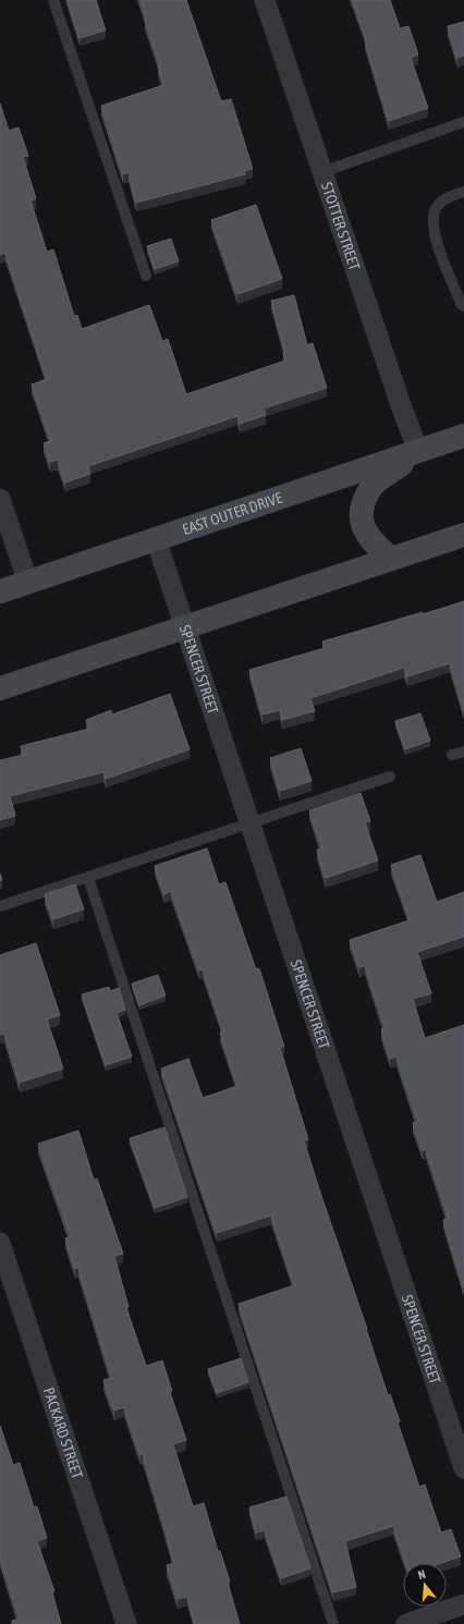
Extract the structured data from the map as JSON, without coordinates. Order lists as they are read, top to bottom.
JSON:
{
  "streets": {
    "main road": ["EAST OUTER DRIVE"],
    "street": ["STOTTER STREET", "SPENCER STREET", "PACKARD STREET"]
  },
  "crossings": [
    ["STOTTER STREET", "EAST OUTER DRIVE"],
    ["EAST OUTER DRIVE", "SPENCER STREET"]
  ],
  "north": "top"
}
